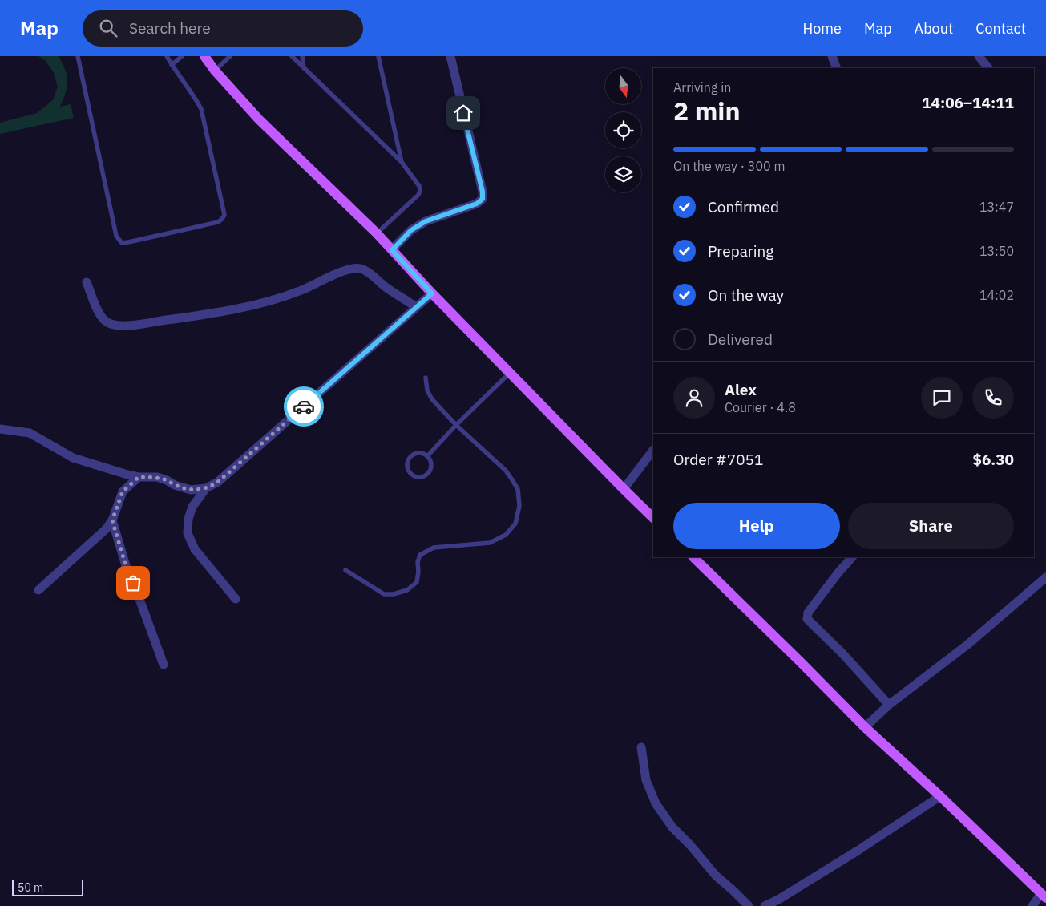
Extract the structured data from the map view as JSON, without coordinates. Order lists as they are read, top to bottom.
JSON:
{
  "scale_bar": "50 m",
  "north": "bottom",
  "page": {
    "header": "Map",
    "search": "Search here",
    "nav": [
      "Home",
      "Map",
      "About",
      "Contact"
    ],
    "heading": ["2 min", "Arriving in", "14:06–14:11"],
    "panel": [
      "Alex",
      "Courier · 4.8",
      "Order #7051",
      "$6.30"
    ],
    "bar": "On the way · 300 m",
    "list": [
      ["Confirmed", "13:47"],
      ["Preparing", "13:50"],
      ["On the way", "14:02"],
      "Delivered"
    ],
    "buttons": ["Help", "Share"],
    "scale": "50 m"
  }
}
